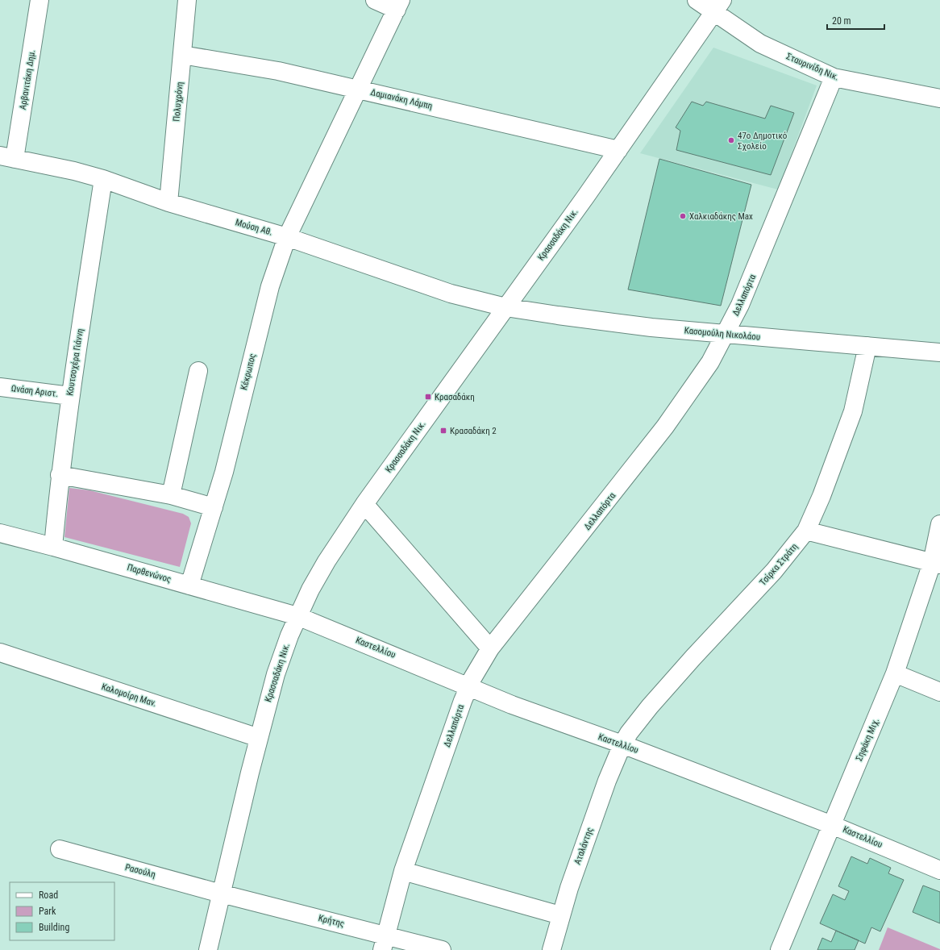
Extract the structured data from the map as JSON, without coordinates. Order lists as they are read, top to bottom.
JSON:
{
  "streets": {
    "street": [
      "Σταυρινίδη Νικ.",
      "Αρβανιτάκη Δημ.",
      "Δαμιανάκη Λάμπη",
      "Πολυχρόνη",
      "Μούση Αθ.",
      "Κρασσαδάκη Νικ.",
      "Δελλαπόρτα",
      "Κασομούλη Νικολάου",
      "Κουτσοχέρα Γιάννη",
      "Κέκρωπος",
      "Ωνάση Αριστ.",
      "Τσίρκα Στράτη",
      "Παρθενώνος",
      "Καστελλίου",
      "Καλομοίρη Μαν.",
      "Σηφάκη Μιχ.",
      "Αταλάντης",
      "Ρασούλη",
      "Κρήτης"
    ]
  },
  "crossings": [
    ["Σταυρινίδη Νικ.", "Κρασσαδάκη Νικ."],
    ["Σταυρινίδη Νικ.", "Δελλαπόρτα"],
    ["Αρβανιτάκη Δημ.", "Μούση Αθ."],
    ["Δαμιανάκη Λάμπη", "Πολυχρόνη"],
    ["Δαμιανάκη Λάμπη", "Κρασσαδάκη Νικ."],
    ["Δαμιανάκη Λάμπη", "Κέκρωπος"],
    ["Πολυχρόνη", "Μούση Αθ."],
    ["Μούση Αθ.", "Κρασσαδάκη Νικ."],
    ["Μούση Αθ.", "Κασομούλη Νικολάου"],
    ["Μούση Αθ.", "Κουτσοχέρα Γιάννη"],
    ["Μούση Αθ.", "Κέκρωπος"],
    ["Κρασσαδάκη Νικ.", "Κασομούλη Νικολάου"],
    ["Κρασσαδάκη Νικ.", "Παρθενώνος"],
    ["Κρασσαδάκη Νικ.", "Καστελλίου"],
    ["Κρασσαδάκη Νικ.", "Καλομοίρη Μαν."],
    ["Κρασσαδάκη Νικ.", "Ρασούλη"],
    ["Κρασσαδάκη Νικ.", "Κρήτης"],
    ["Δελλαπόρτα", "Κασομούλη Νικολάου"],
    ["Δελλαπόρτα", "Καστελλίου"],
    ["Δελλαπόρτα", "Κρήτης"],
    ["Κασομούλη Νικολάου", "Τσίρκα Στράτη"],
    ["Κουτσοχέρα Γιάννη", "Ωνάση Αριστ."],
    ["Κουτσοχέρα Γιάννη", "Παρθενώνος"],
    ["Κέκρωπος", "Παρθενώνος"],
    ["Τσίρκα Στράτη", "Καστελλίου"],
    ["Τσίρκα Στράτη", "Αταλάντης"],
    ["Παρθενώνος", "Καστελλίου"],
    ["Καστελλίου", "Σηφάκη Μιχ."],
    ["Καστελλίου", "Αταλάντης"],
    ["Ρασούλη", "Κρήτης"]
  ],
  "places": {
    "other": ["47ο Δημοτικό Σχολείο", "Χαλκιαδάκης Max"],
    "transit": ["Κρασαδάκη", "Κρασαδάκη 2"]
  },
  "legend": ["Road", "Park", "Building"],
  "scale_bar": "20 m"
}
